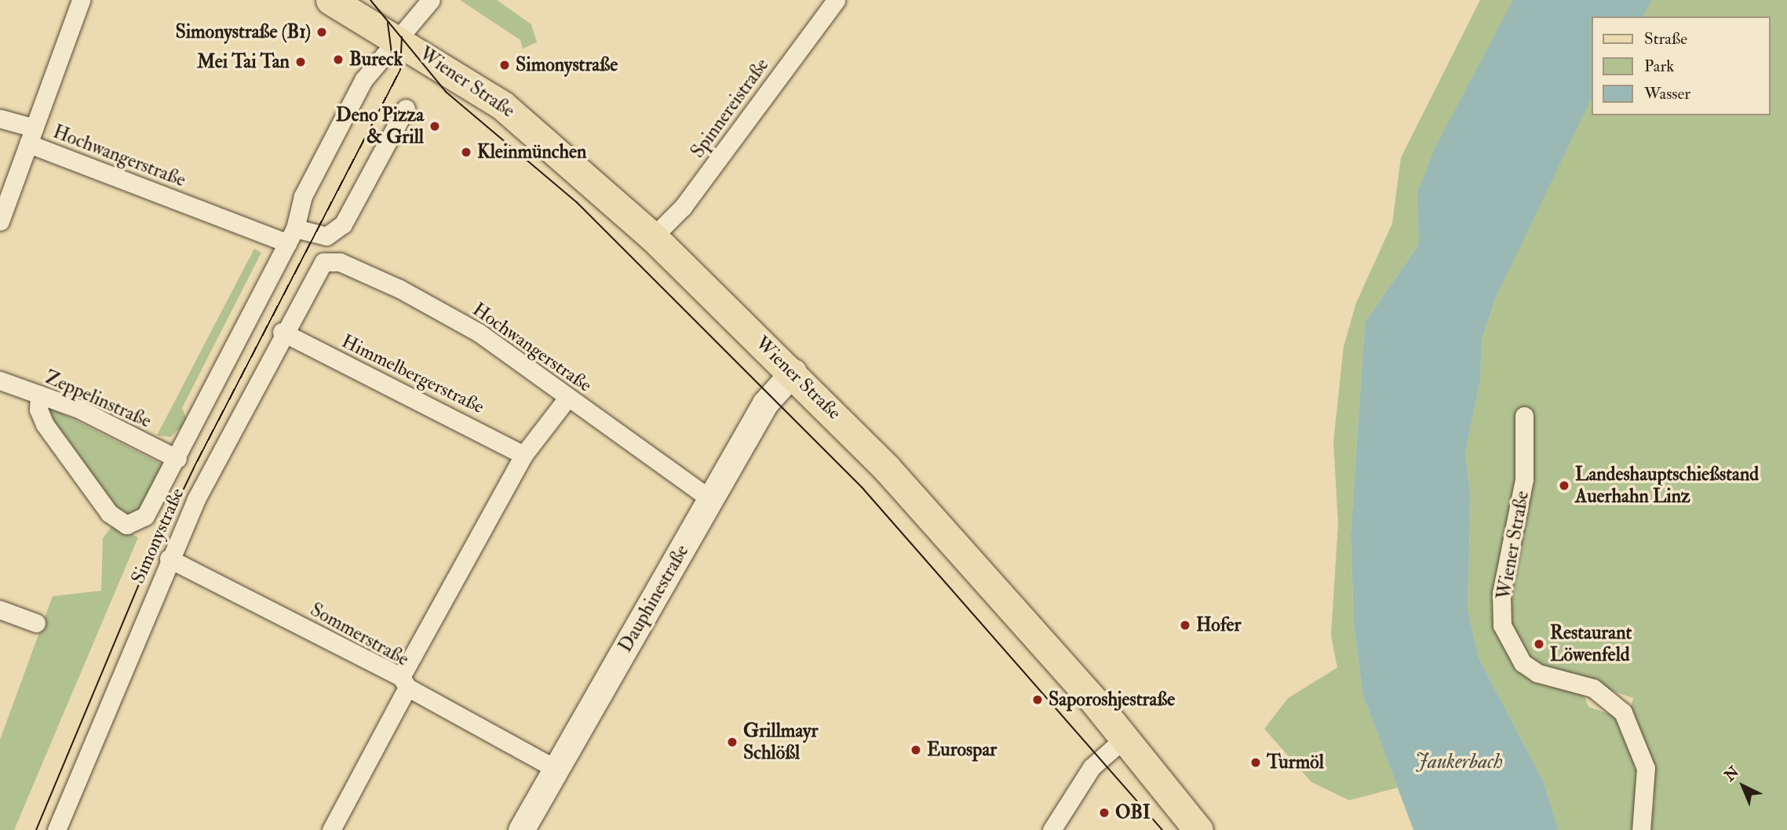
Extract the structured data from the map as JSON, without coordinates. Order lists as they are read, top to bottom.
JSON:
{
  "streets": {
    "main road": ["Wiener Straße", "Dauphinestraße"],
    "street": [
      "Spinnereistraße",
      "Hochwangerstraße",
      "Himmelbergerstraße",
      "Zeppelinstraße",
      "Simonystraße",
      "Sommerstraße"
    ]
  },
  "crossings": [
    ["Wiener Straße", "Spinnereistraße"],
    ["Wiener Straße", "Simonystraße"],
    ["Wiener Straße", "Dauphinestraße"],
    ["Hochwangerstraße", "Simonystraße"],
    ["Hochwangerstraße", "Dauphinestraße"],
    ["Himmelbergerstraße", "Simonystraße"],
    ["Zeppelinstraße", "Simonystraße"],
    ["Simonystraße", "Sommerstraße"],
    ["Dauphinestraße", "Sommerstraße"]
  ],
  "water": ["Jaukerbach"],
  "places": [
    "Simonystraße (B1)",
    "Bureck",
    "Mei Tai Tan",
    "Simonystraße",
    "Deno Pizza & Grill",
    "Kleinmünchen",
    "Landeshauptschießstand Auerhahn Linz",
    "Hofer",
    "Restaurant Löwenfeld",
    "Saporoshjestraße",
    "Grillmayr Schlößl",
    "Eurospar",
    "Turmöl",
    "OBI"
  ],
  "legend": ["Straße", "Park", "Wasser"],
  "north": "top left"
}
